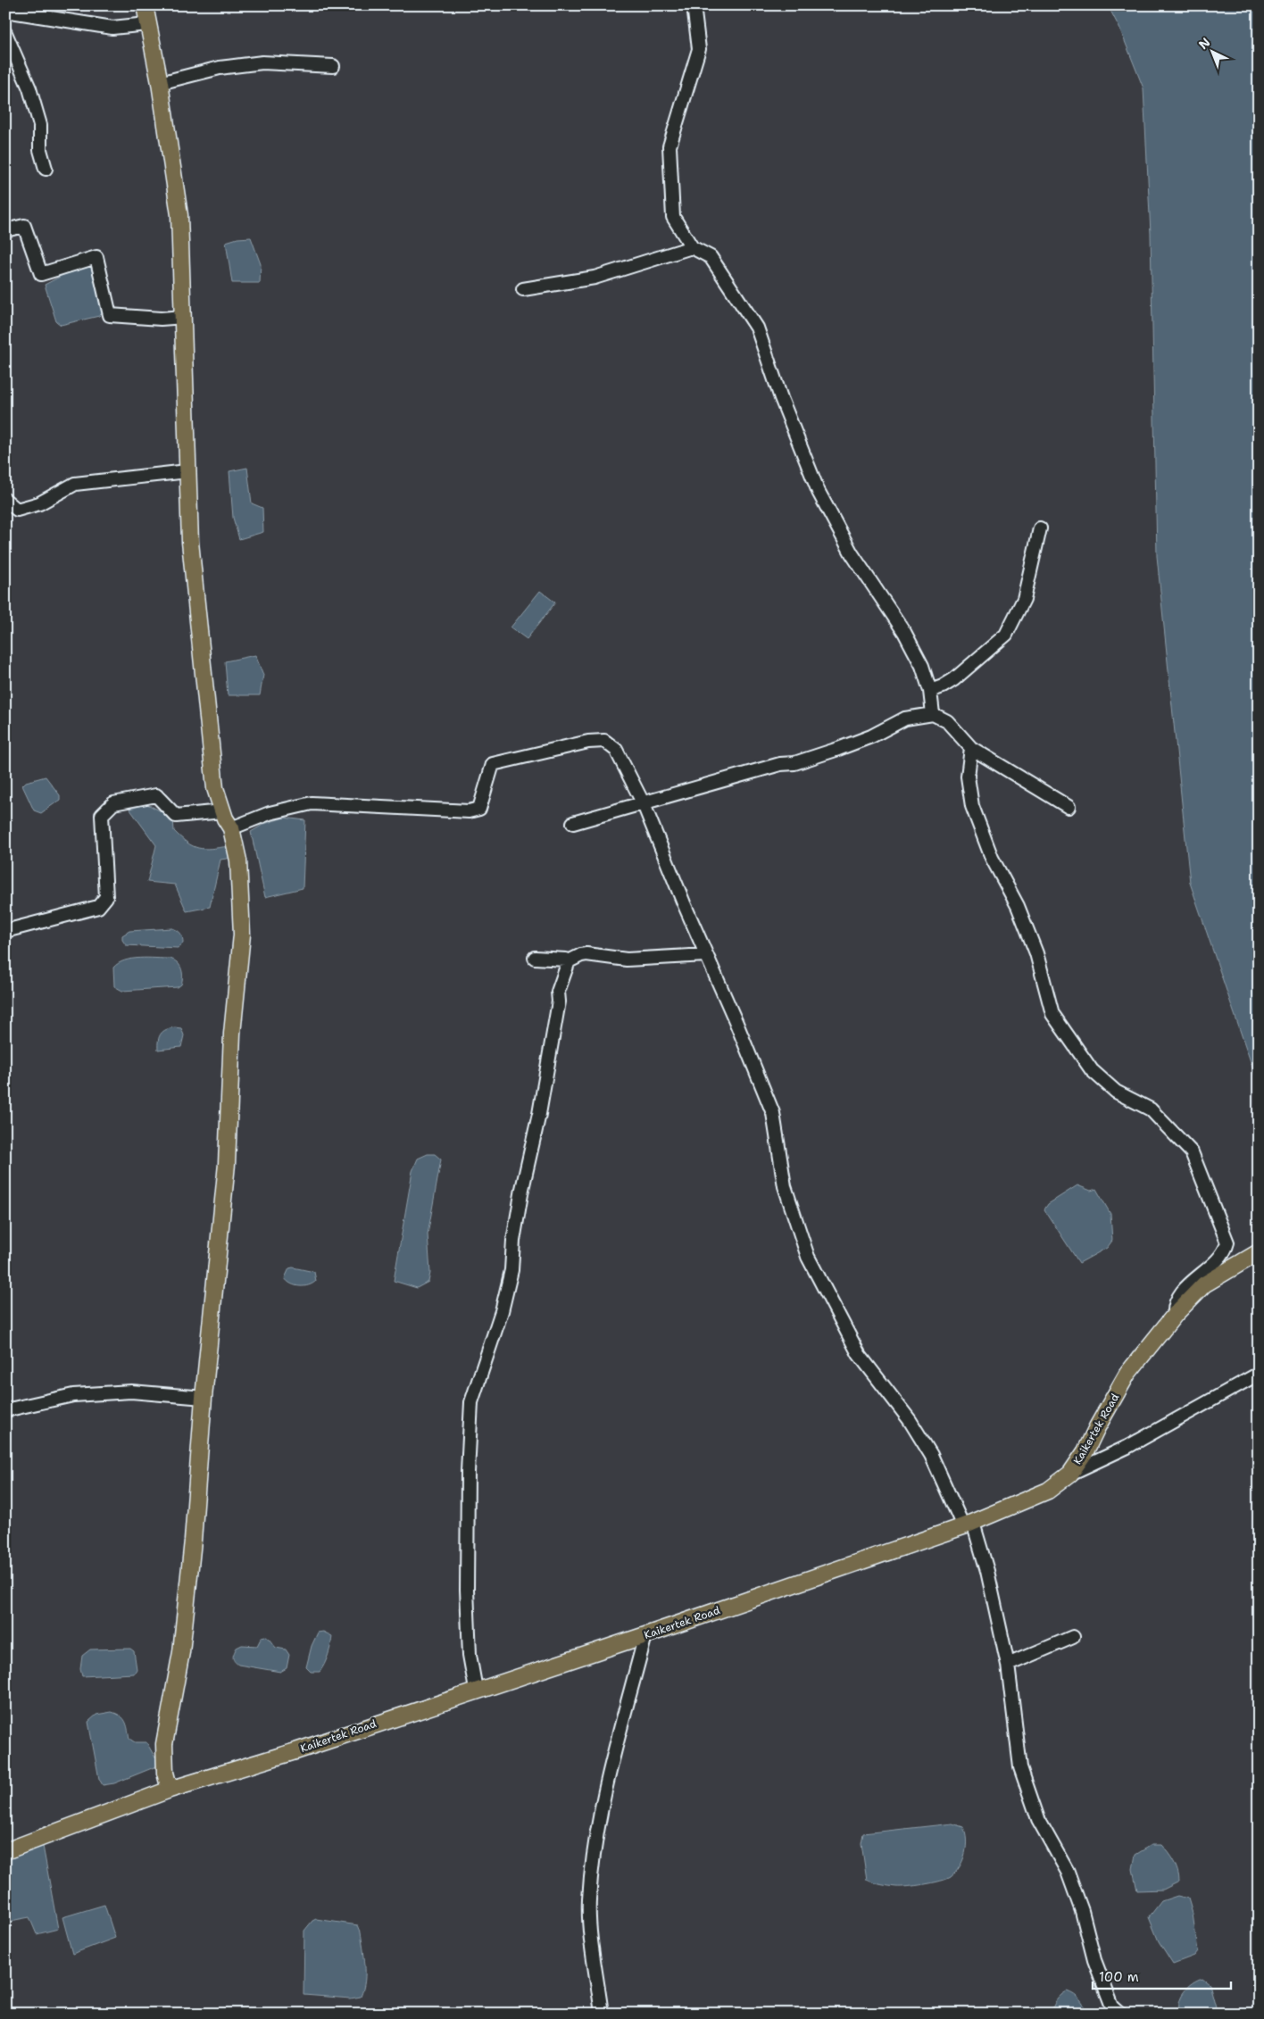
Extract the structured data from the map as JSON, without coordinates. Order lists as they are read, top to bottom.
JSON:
{
  "streets": {
    "main road": ["Kaikertek Road"]
  },
  "scale_bar": "100 m",
  "north": "top left"
}
